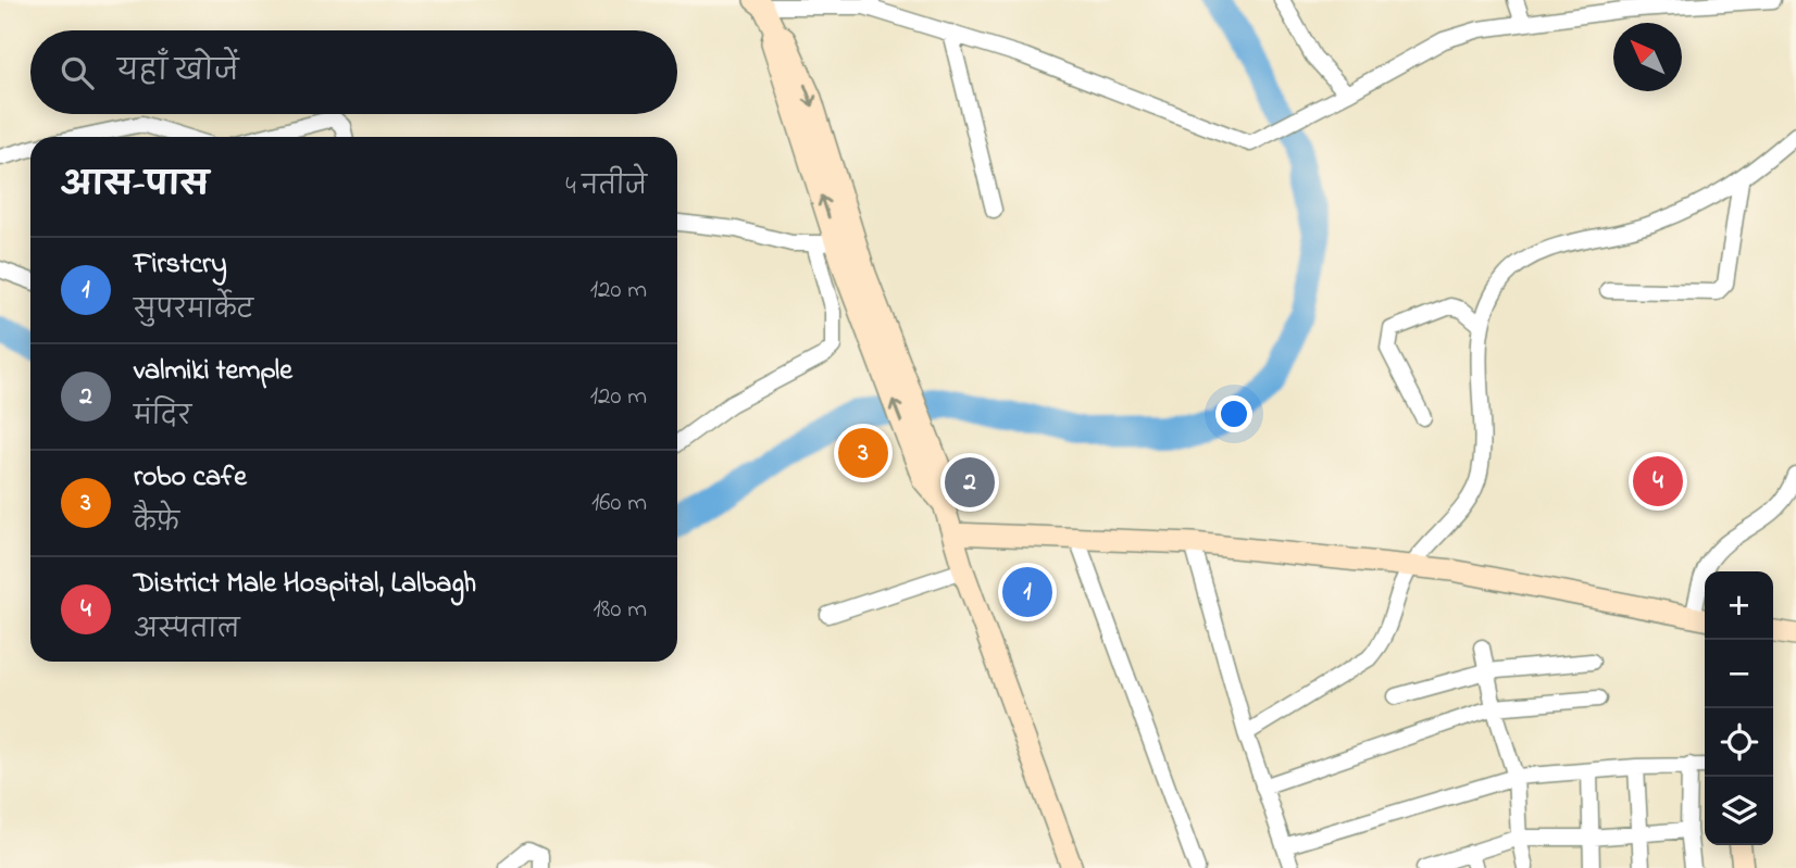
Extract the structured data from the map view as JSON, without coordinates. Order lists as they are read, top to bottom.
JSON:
{
  "north": "top left",
  "page": {
    "search": "यहाँ खोजें",
    "heading": ["आस-पास", "4 नतीजे"],
    "list": [
      {
        "mark": "1",
        "name": "Firstcry",
        "note": "सुपरमार्केट",
        "value": "120 m"
      },
      {
        "mark": "2",
        "name": "valmiki temple",
        "note": "मंदिर",
        "value": "120 m"
      },
      {
        "mark": "3",
        "name": "robo cafe",
        "note": "कैफ़े",
        "value": "160 m"
      },
      {
        "mark": "4",
        "name": "District Male Hospital, Lalbagh",
        "note": "अस्पताल",
        "value": "180 m"
      }
    ],
    "pins": [
      "3",
      "4",
      "2",
      "1"
    ],
    "map_buttons": ["+", "−"]
  }
}
